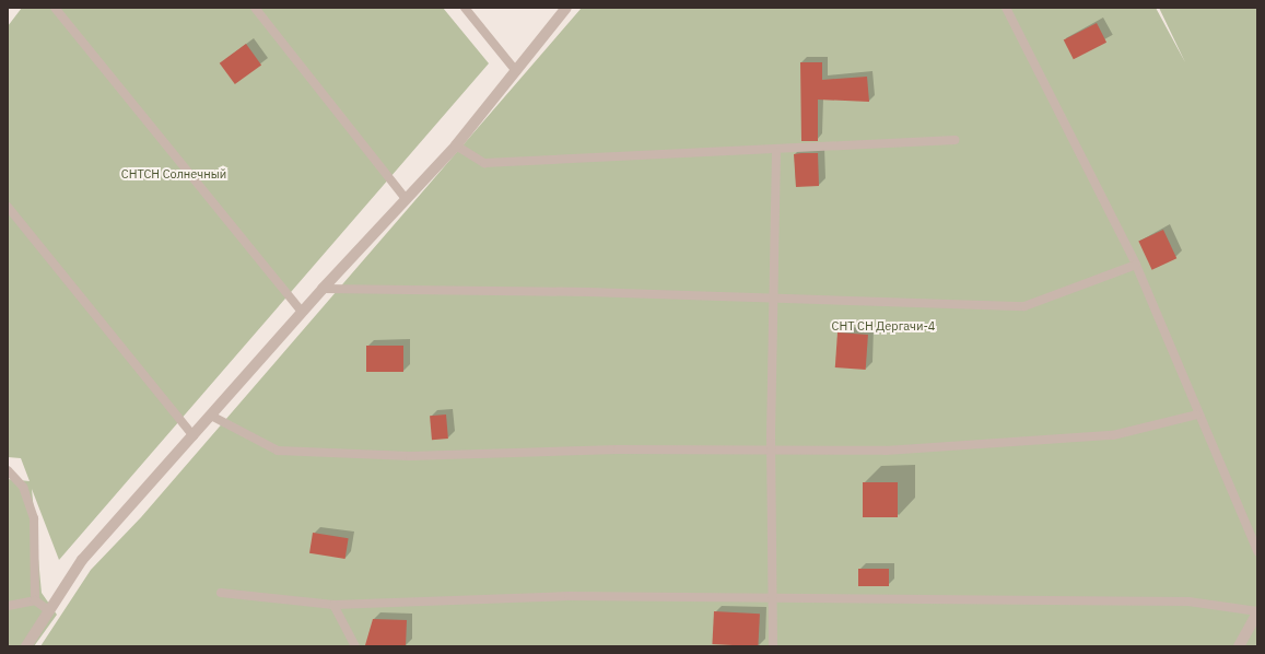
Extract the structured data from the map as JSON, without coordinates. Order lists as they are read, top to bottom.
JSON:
{
  "parks": ["СНТСН Солнечный", "СНТ СН Дергачи-4"]
}
